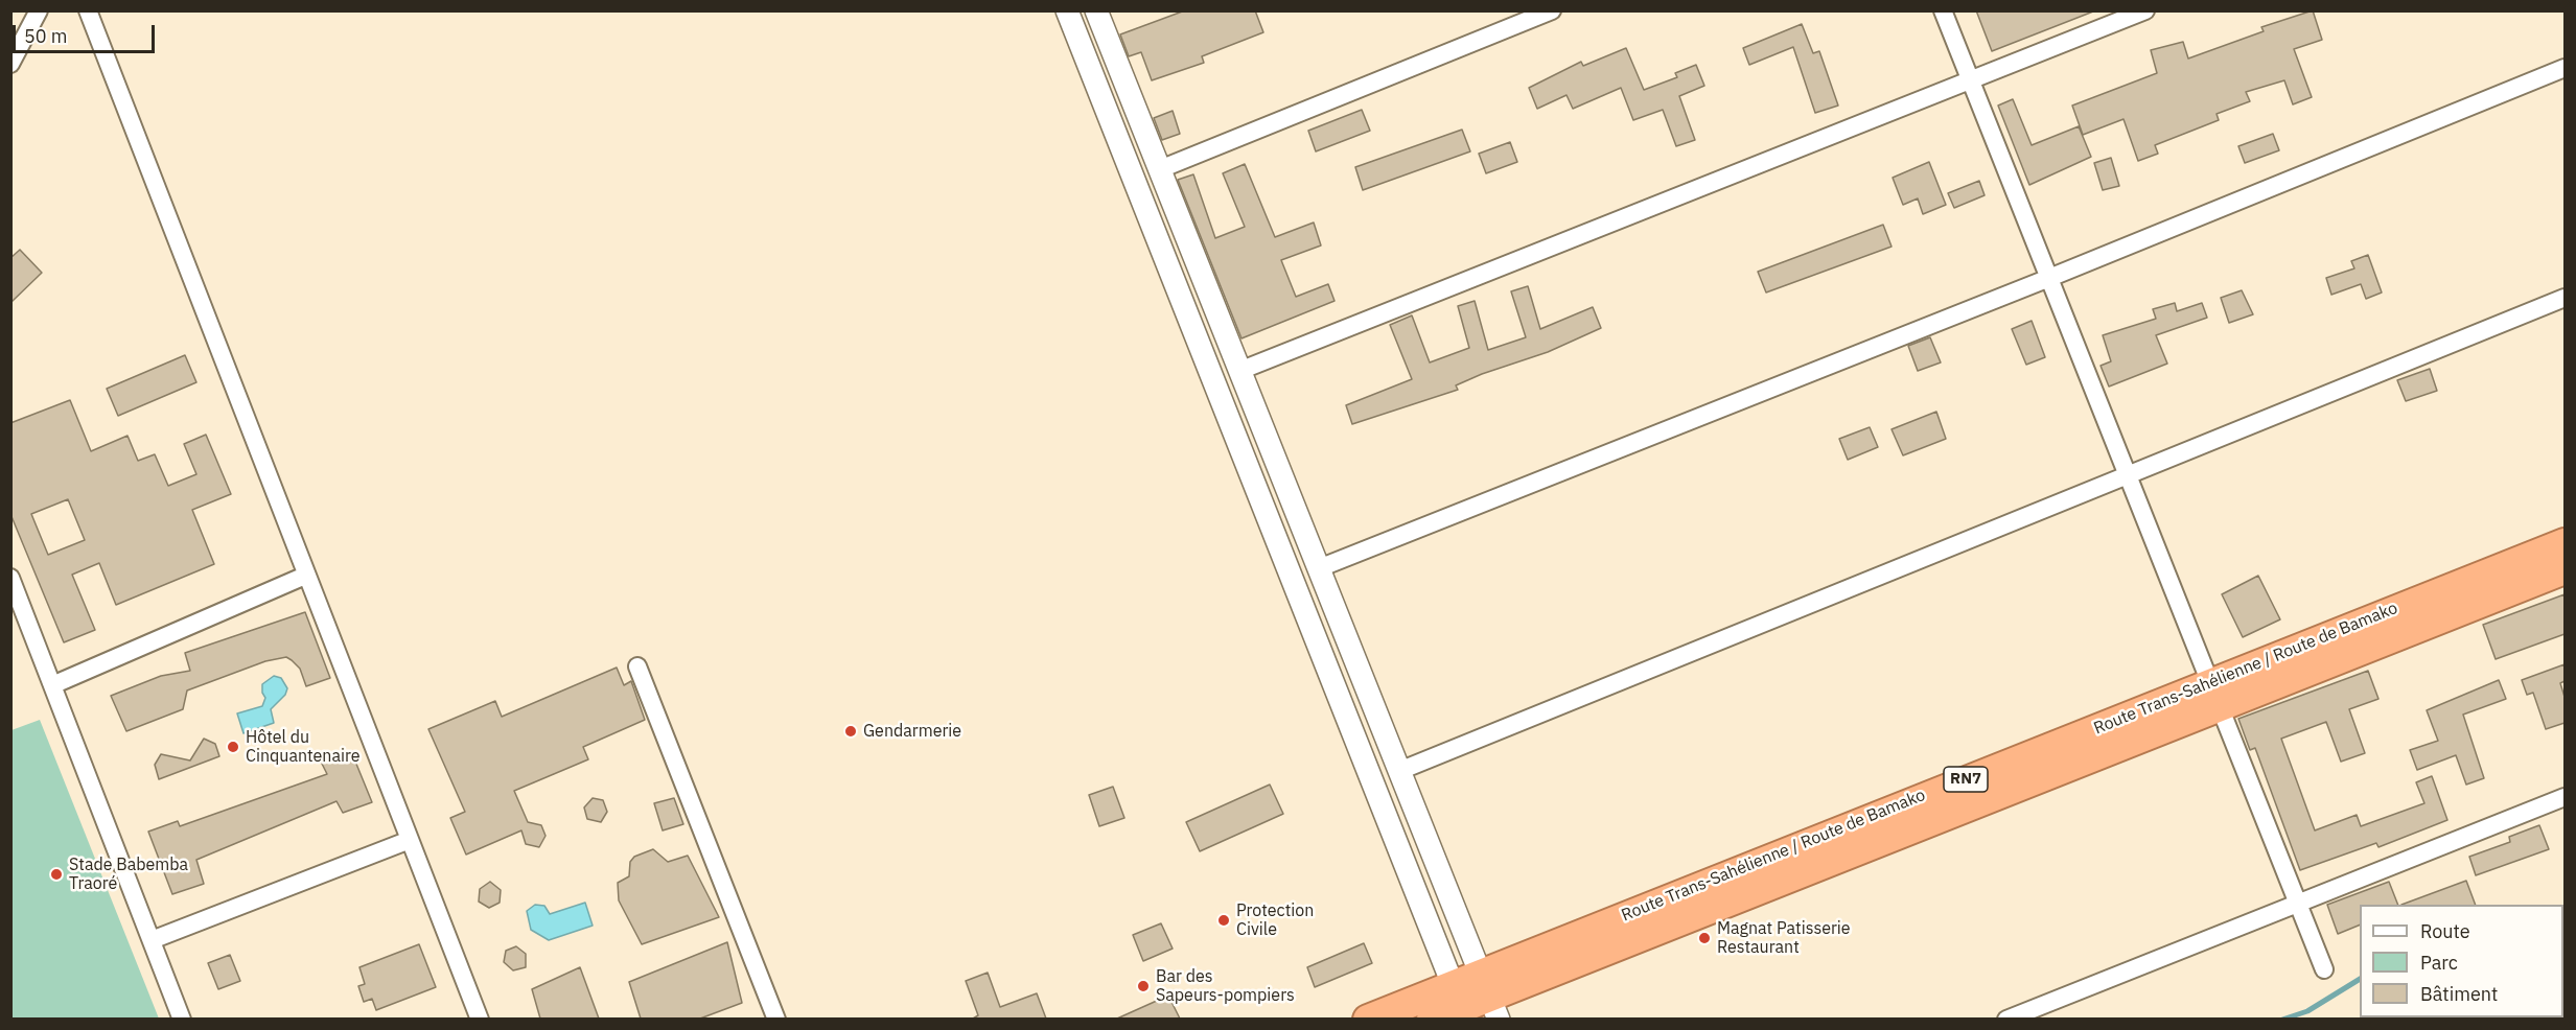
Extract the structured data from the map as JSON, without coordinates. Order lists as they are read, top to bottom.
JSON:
{
  "streets": {
    "highway": ["Route Trans-Sahélienne / Route de Bamako", "RN7"]
  },
  "places": [
    "Gendarmerie",
    "Hôtel du Cinquantenaire",
    "Stade Babemba Traoré",
    "Protection Civile",
    "Magnat Patisserie Restaurant",
    "Bar des Sapeurs-pompiers"
  ],
  "legend": ["Route", "Parc", "Bâtiment"],
  "scale_bar": "50 m"
}
